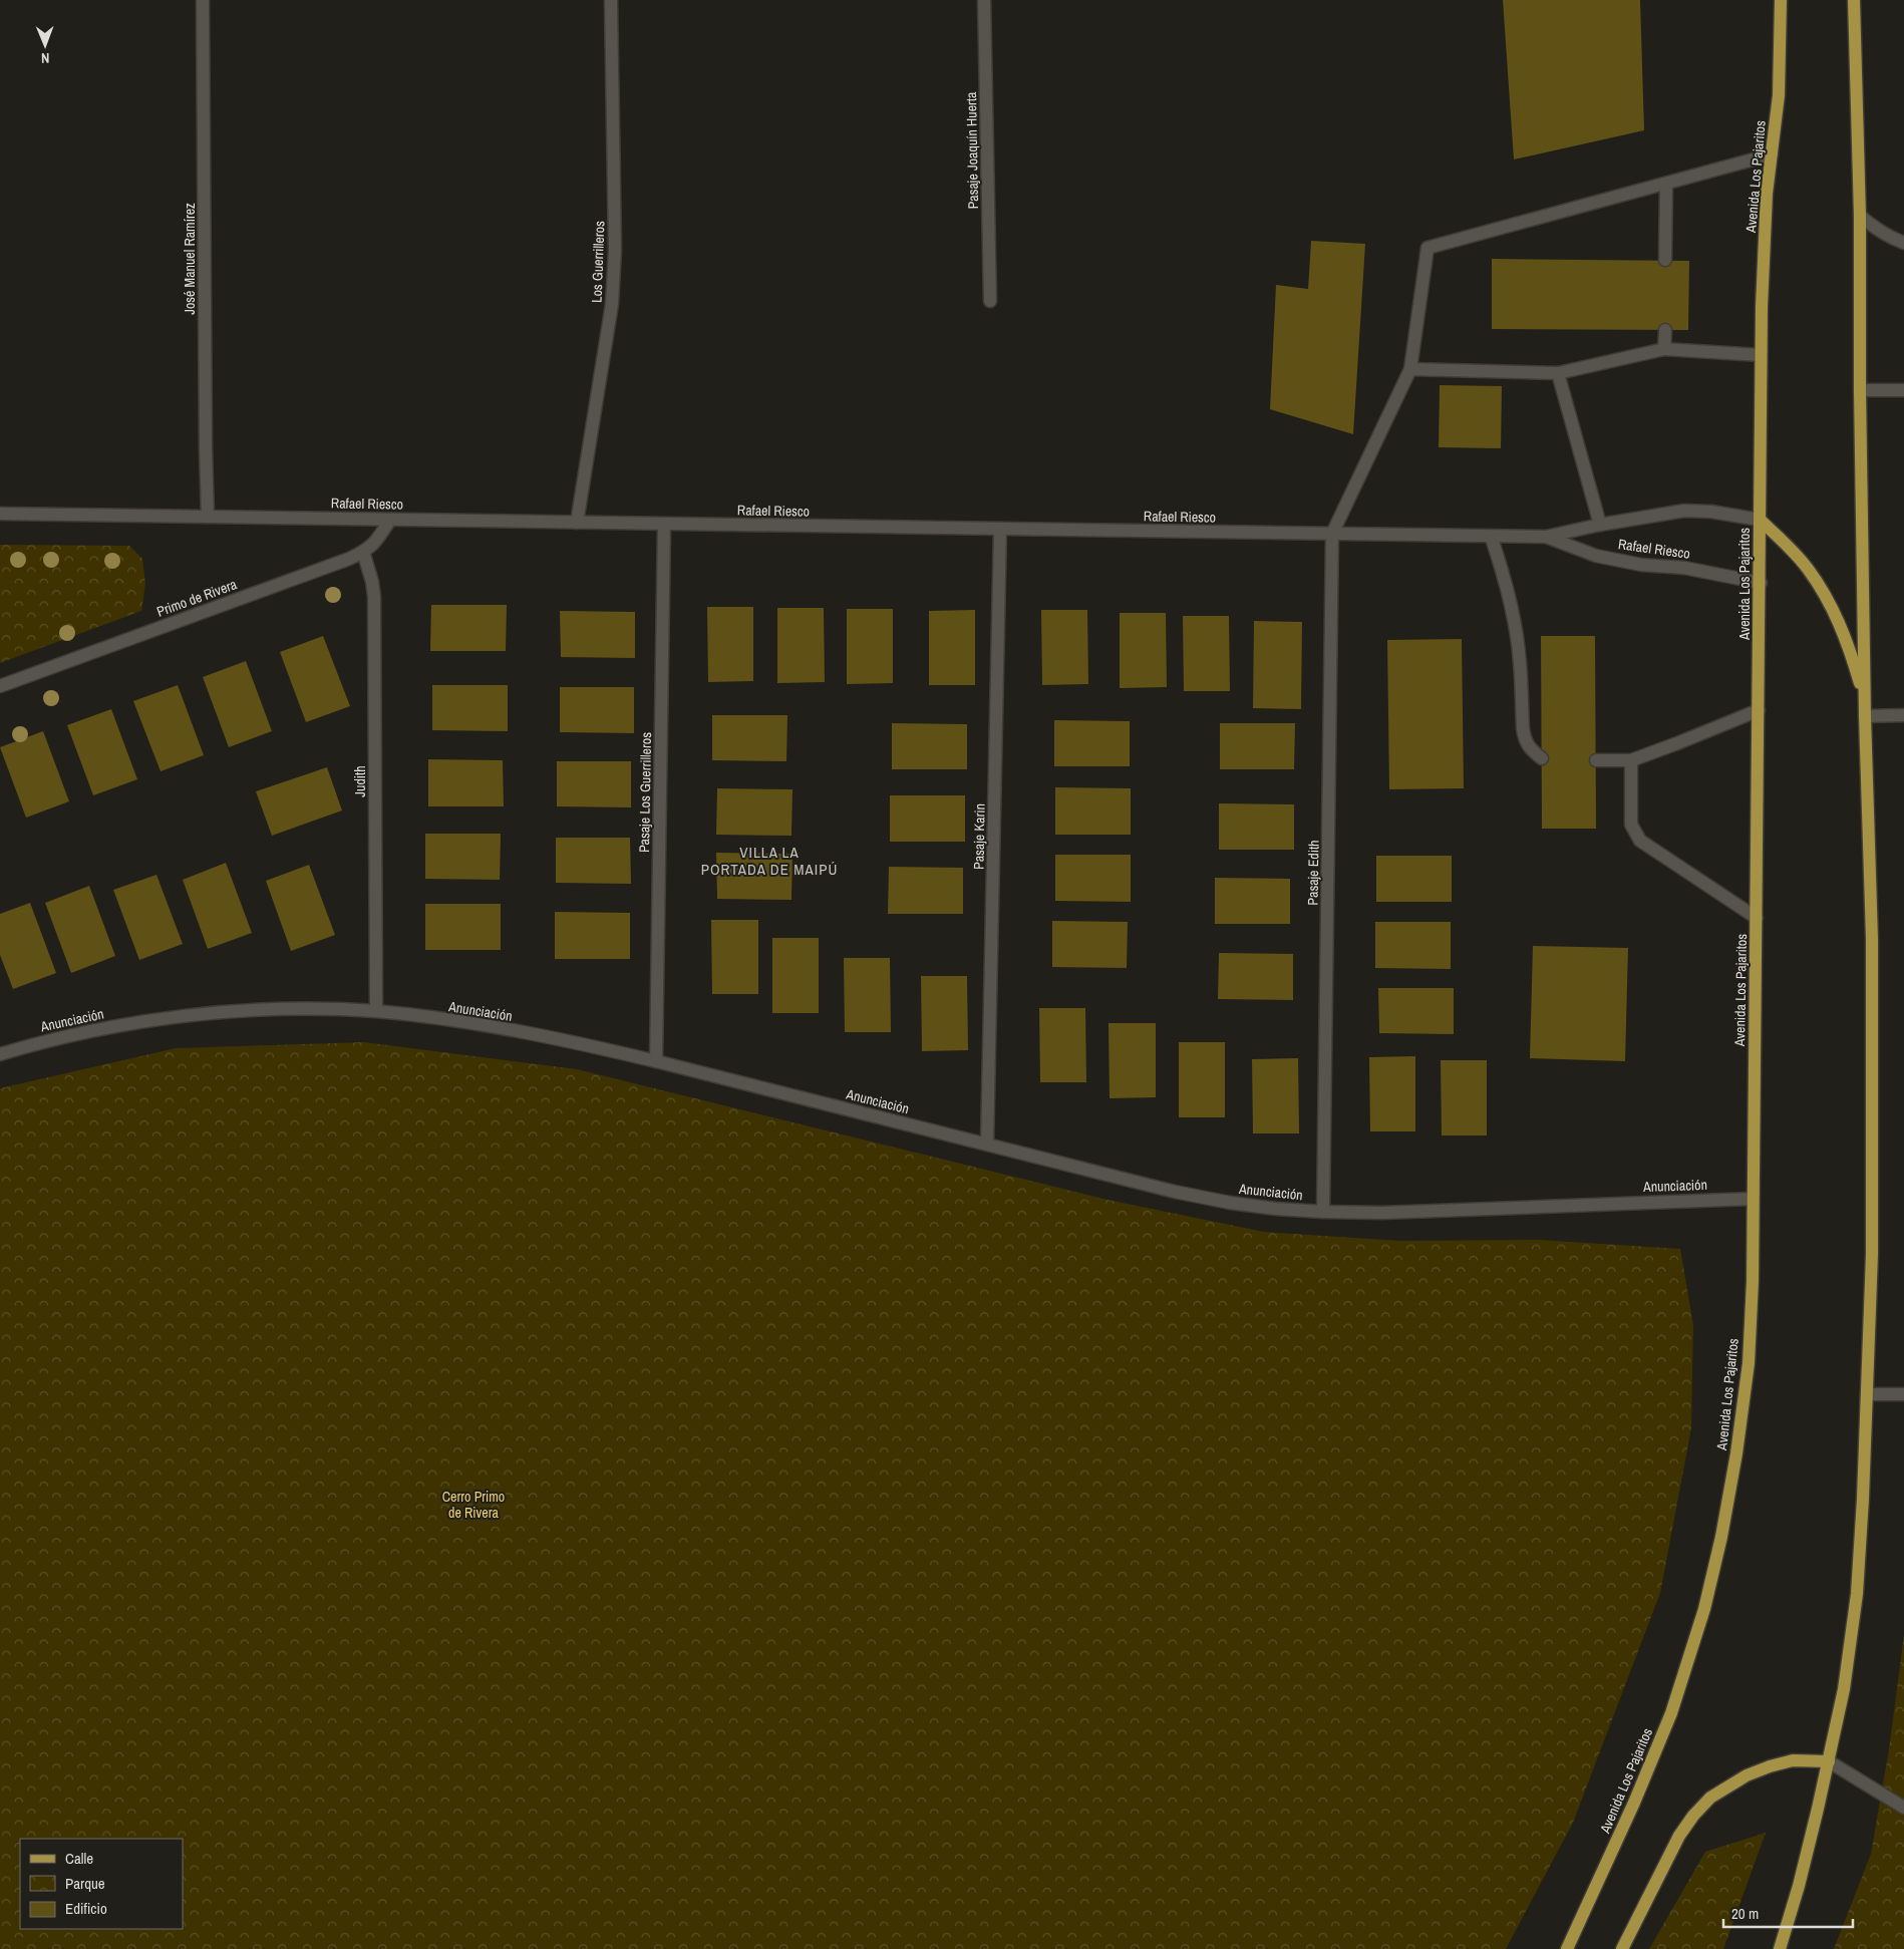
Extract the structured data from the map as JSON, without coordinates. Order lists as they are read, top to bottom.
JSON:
{
  "streets": {
    "main road": ["Avenida Los Pajaritos"],
    "street": [
      "Pasaje Joaquín Huerta",
      "José Manuel Ramírez",
      "Los Guerrilleros",
      "Rafael Riesco",
      "Primo de Rivera",
      "Judith",
      "Pasaje Los Guerrilleros",
      "Pasaje Karin",
      "Pasaje Edith",
      "Anunciación"
    ]
  },
  "crossings": [
    ["Avenida Los Pajaritos", "Rafael Riesco"],
    ["Avenida Los Pajaritos", "Anunciación"],
    ["José Manuel Ramírez", "Rafael Riesco"],
    ["Los Guerrilleros", "Rafael Riesco"],
    ["Rafael Riesco", "Primo de Rivera"],
    ["Rafael Riesco", "Pasaje Los Guerrilleros"],
    ["Rafael Riesco", "Pasaje Karin"],
    ["Rafael Riesco", "Pasaje Edith"],
    ["Primo de Rivera", "Judith"],
    ["Judith", "Anunciación"],
    ["Pasaje Los Guerrilleros", "Anunciación"],
    ["Pasaje Karin", "Anunciación"],
    ["Pasaje Edith", "Anunciación"]
  ],
  "districts": ["VILLA LA PORTADA DE MAIPÚ"],
  "parks": ["Cerro Primo de Rivera"],
  "legend": ["Calle", "Parque", "Edificio"],
  "scale_bar": "20 m",
  "north": "bottom"
}
